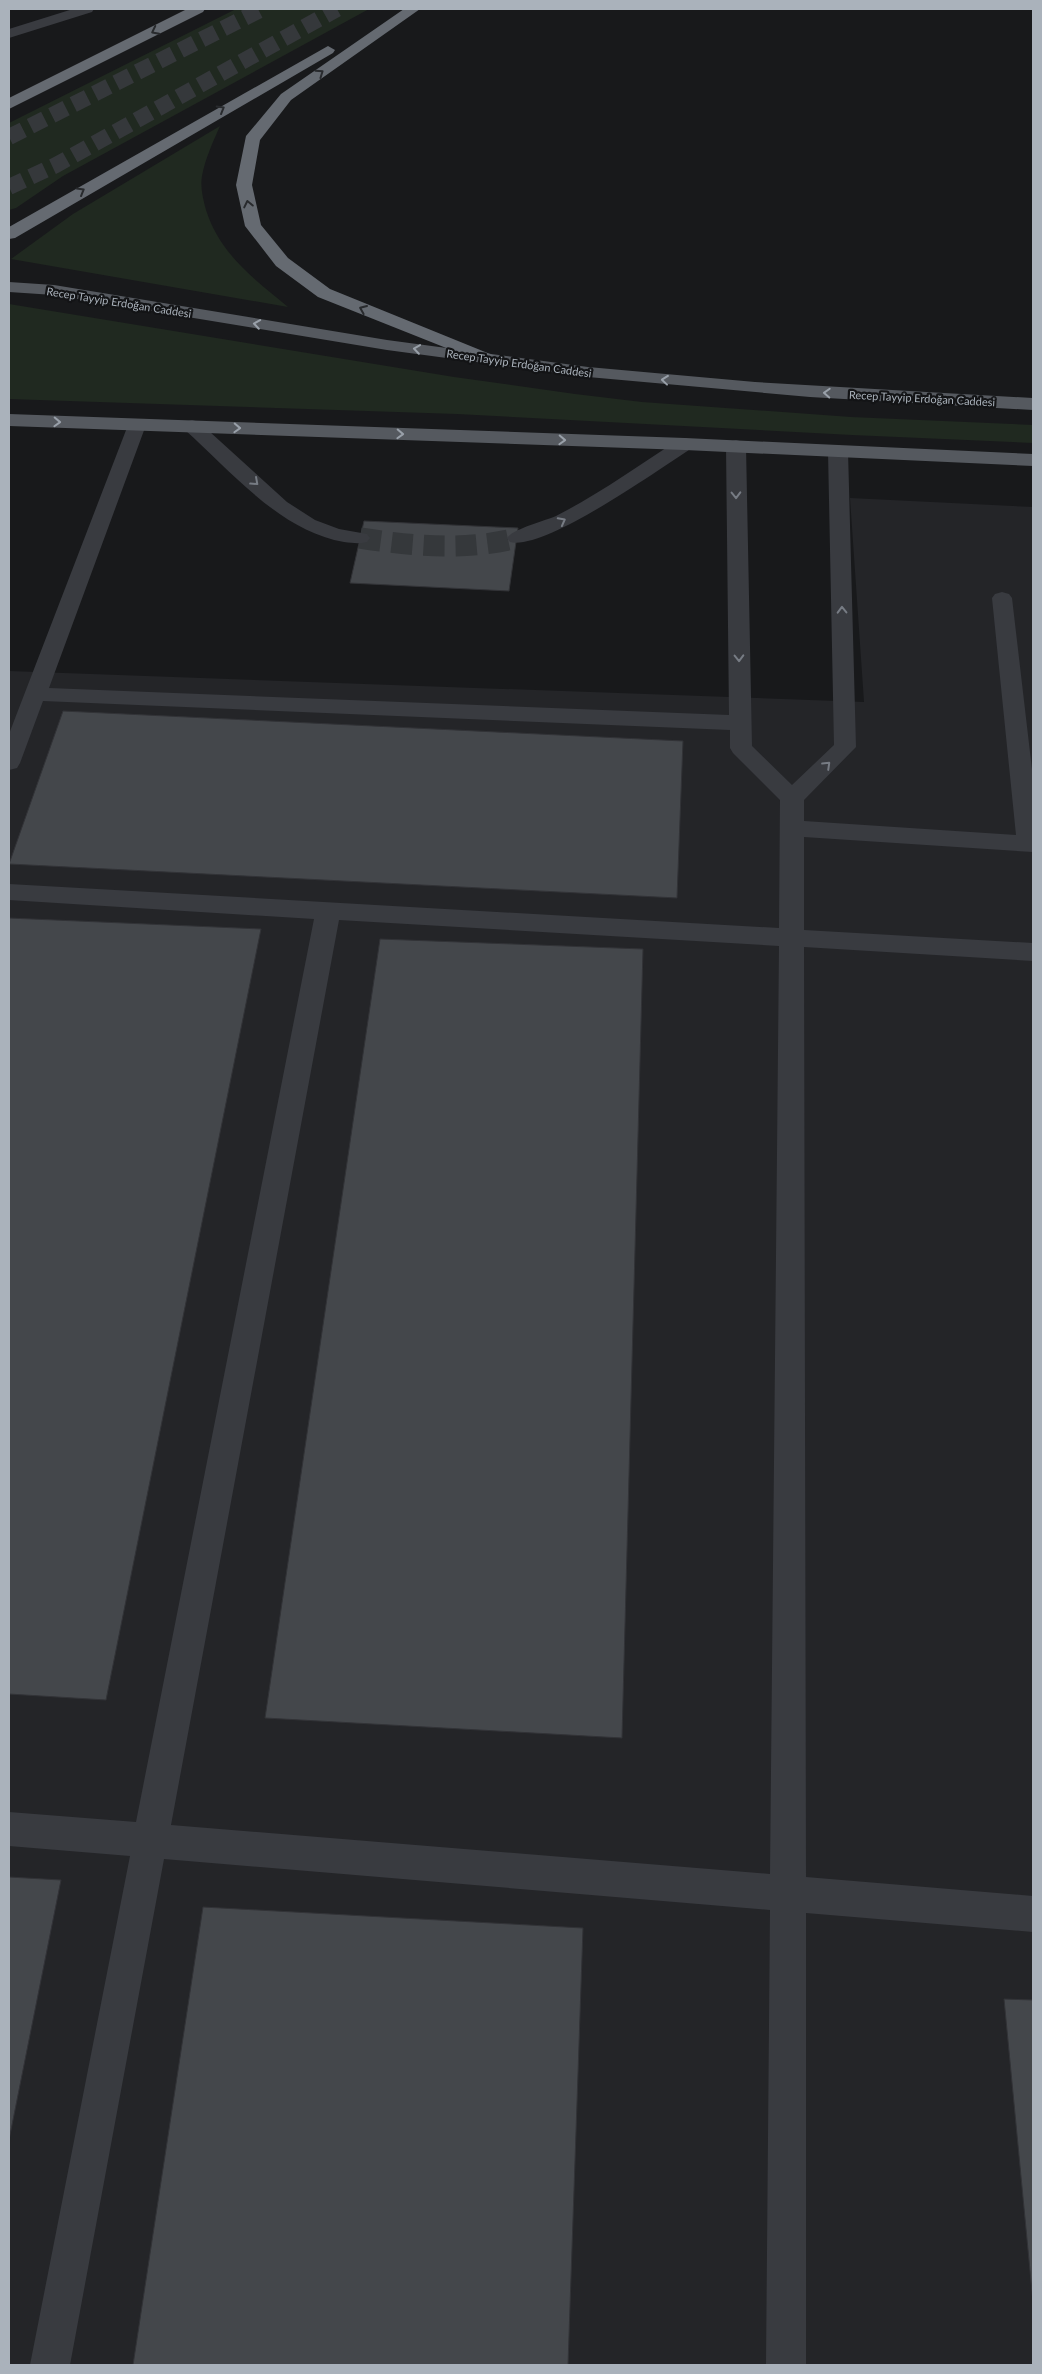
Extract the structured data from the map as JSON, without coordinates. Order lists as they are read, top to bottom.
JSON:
{
  "streets": {
    "main road": ["Recep Tayyip Erdoğan Caddesi"]
  }
}
